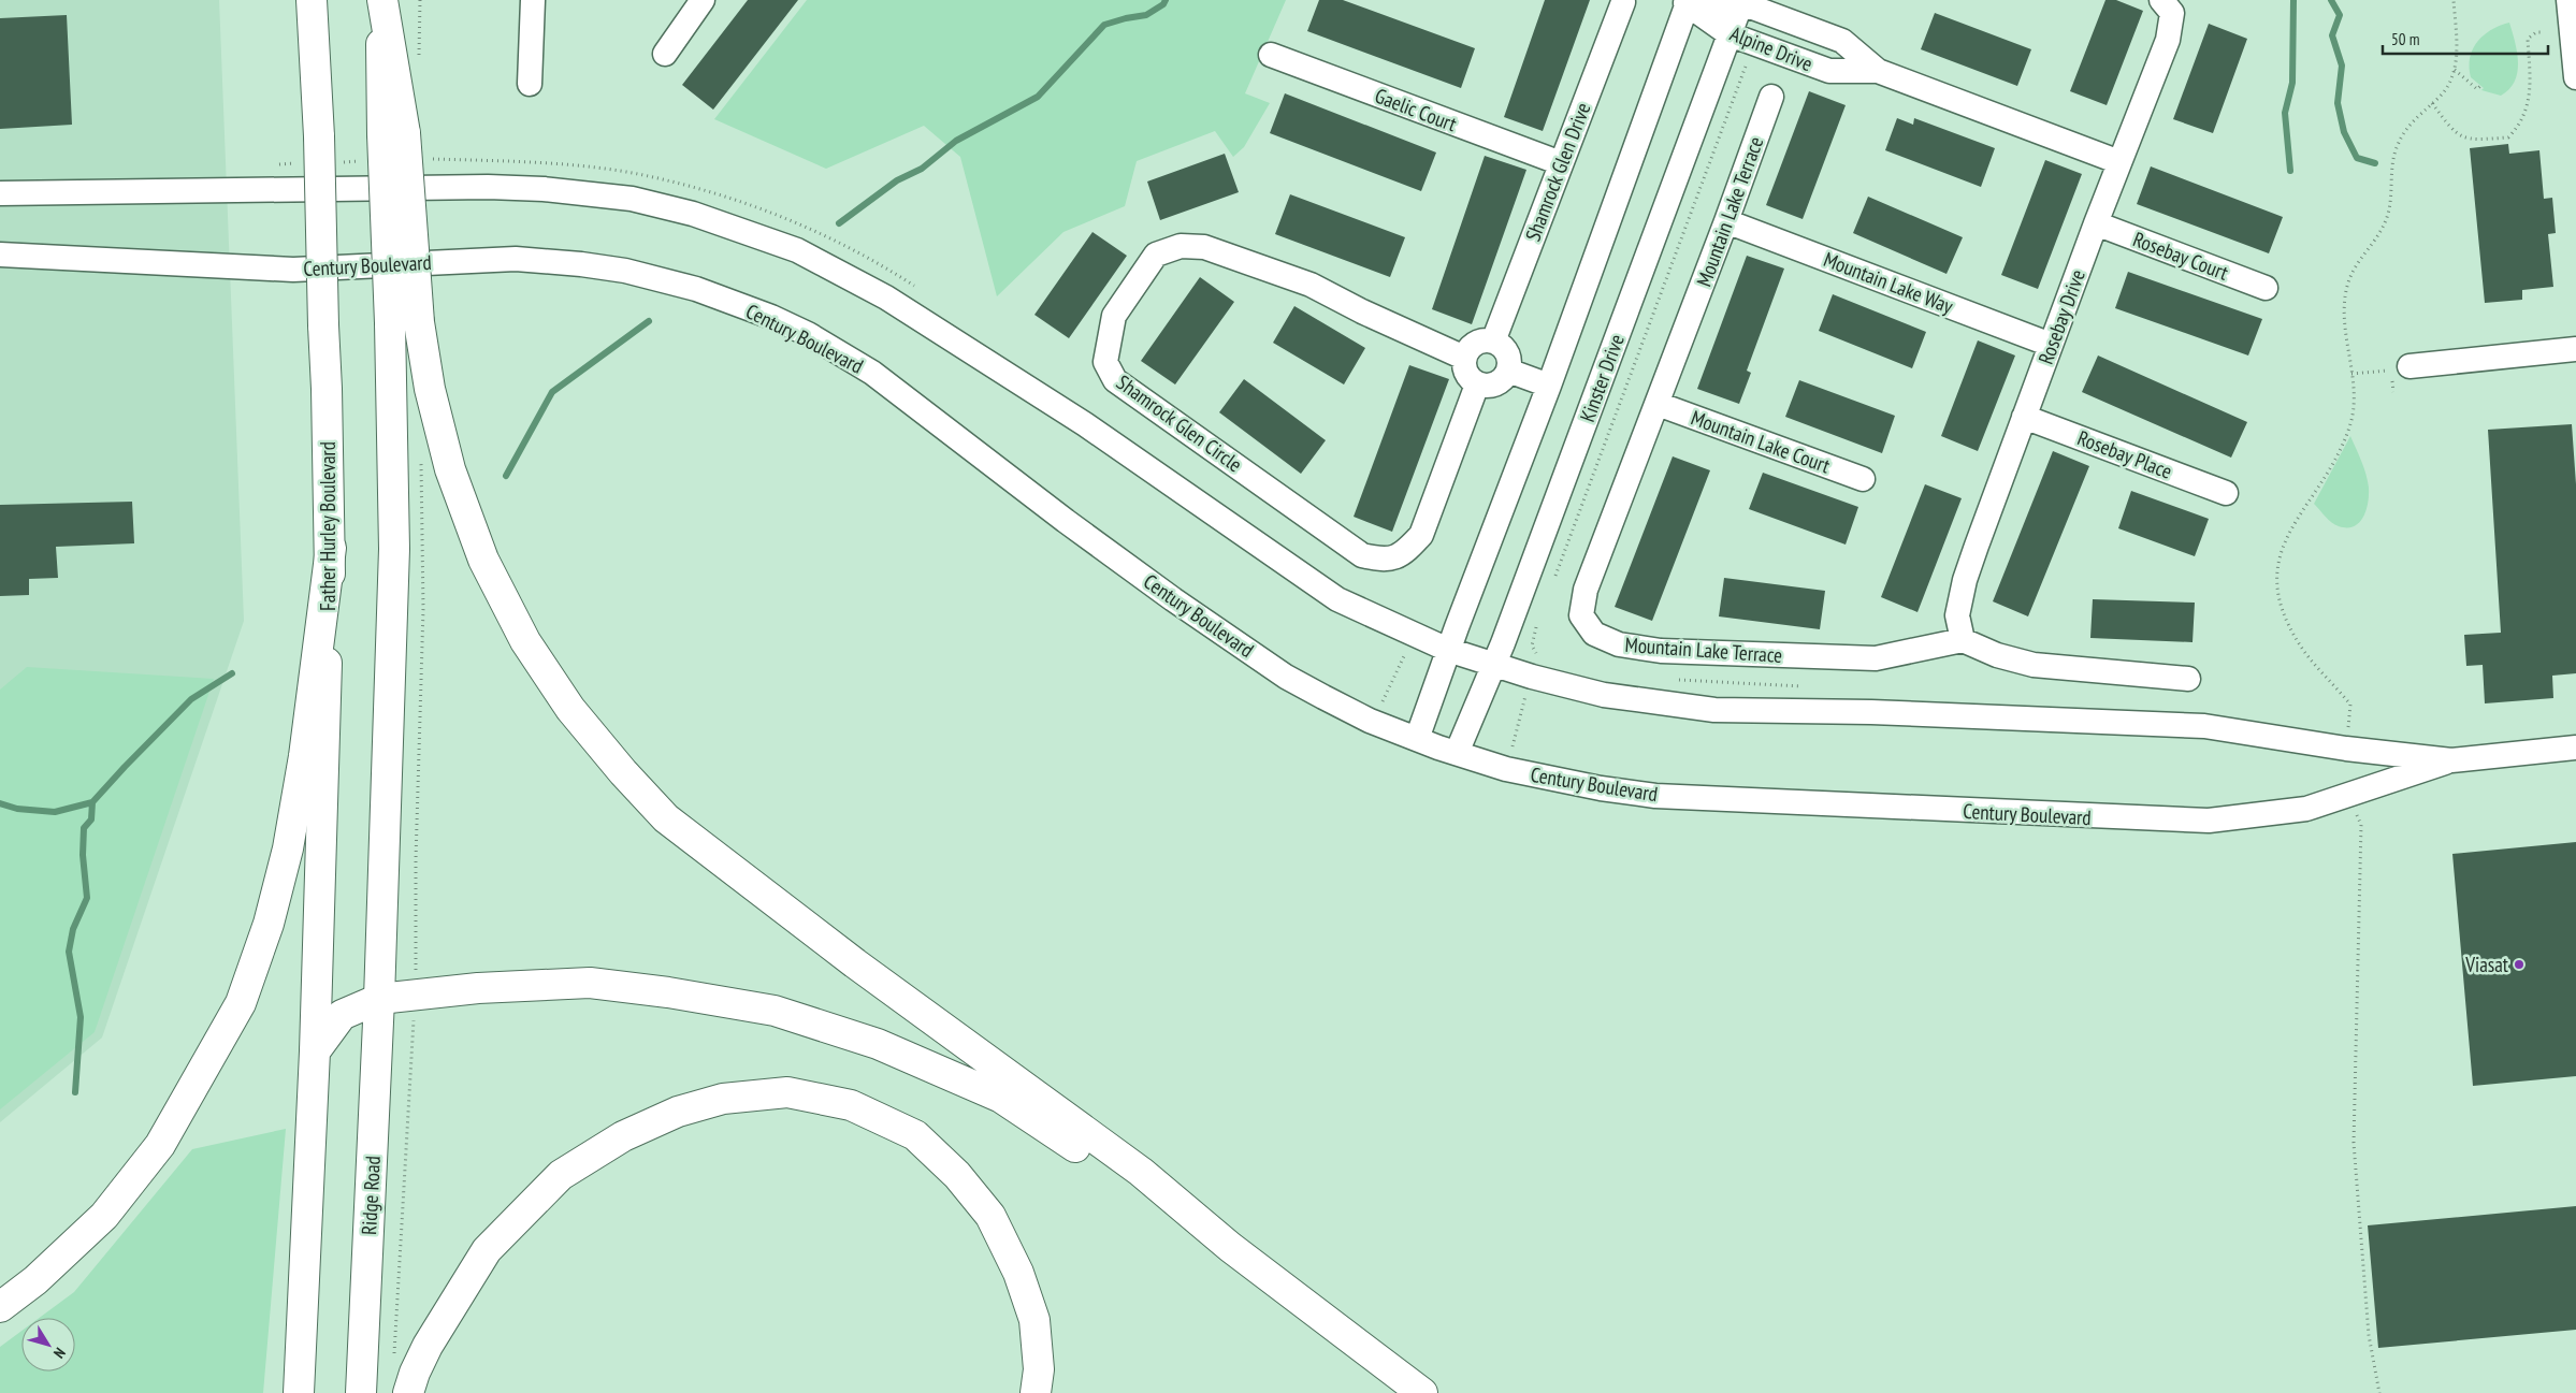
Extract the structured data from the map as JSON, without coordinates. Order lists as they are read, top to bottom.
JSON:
{
  "streets": {
    "main road": ["Father Hurley Boulevard", "Ridge Road"],
    "street": [
      "Alpine Drive",
      "Gaelic Court",
      "Shamrock Glen Drive",
      "Mountain Lake Terrace",
      "Rosebay Court",
      "Century Boulevard",
      "Mountain Lake Way",
      "Rosebay Drive",
      "Kinster Drive",
      "Shamrock Glen Circle",
      "Mountain Lake Court",
      "Rosebay Place"
    ]
  },
  "crossings": [
    ["Alpine Drive", "Rosebay Drive"],
    ["Alpine Drive", "Kinster Drive"],
    ["Gaelic Court", "Shamrock Glen Drive"],
    ["Shamrock Glen Drive", "Shamrock Glen Circle"],
    ["Mountain Lake Terrace", "Mountain Lake Way"],
    ["Mountain Lake Terrace", "Rosebay Drive"],
    ["Mountain Lake Terrace", "Mountain Lake Court"],
    ["Rosebay Court", "Rosebay Drive"],
    ["Century Boulevard", "Kinster Drive"],
    ["Mountain Lake Way", "Rosebay Drive"],
    ["Rosebay Drive", "Rosebay Place"]
  ],
  "places": ["Viasat"],
  "scale_bar": "50 m",
  "north": "bottom right"
}
